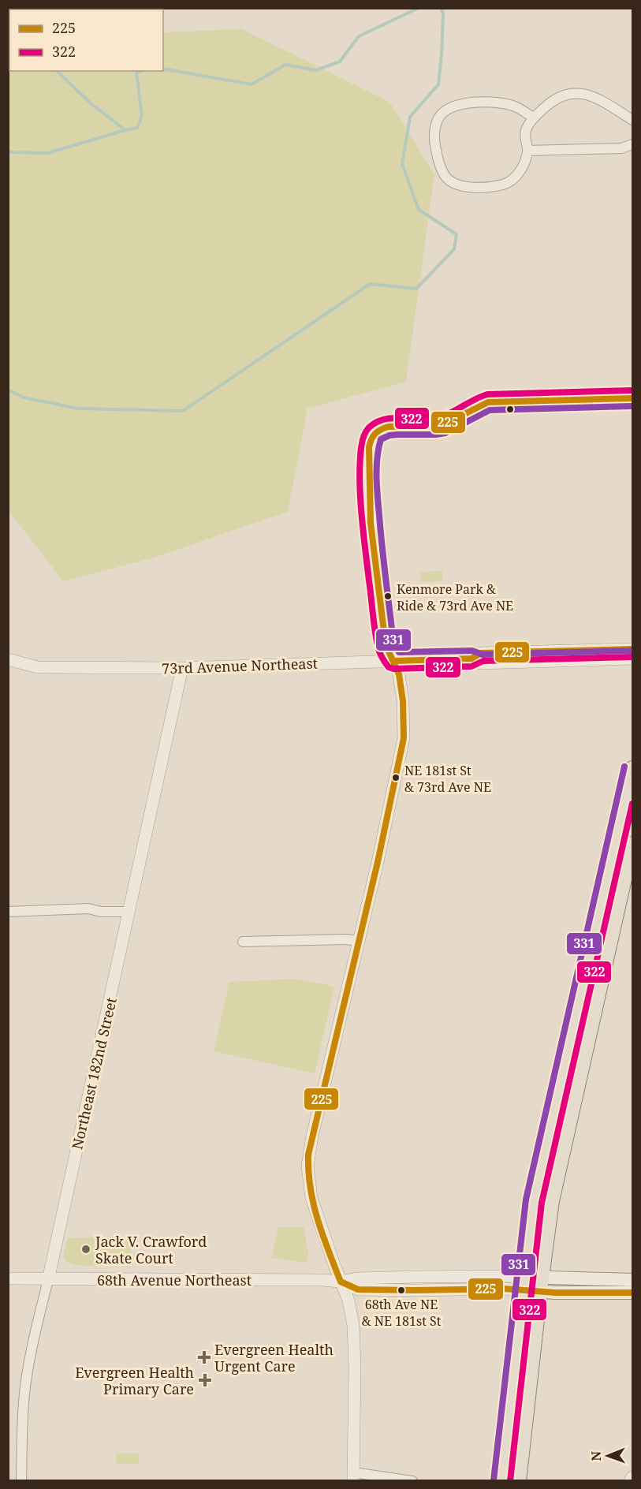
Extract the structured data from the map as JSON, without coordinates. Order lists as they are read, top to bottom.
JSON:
{
  "streets": {
    "main road": ["68th Avenue Northeast"],
    "street": ["73rd Avenue Northeast", "Northeast 182nd Street"]
  },
  "crossings": [
    ["73rd Avenue Northeast", "Northeast 182nd Street"],
    ["Northeast 182nd Street", "68th Avenue Northeast"]
  ],
  "places": {
    "other": [
      "Kenmore Park & Ride & 73rd Ave NE",
      "NE 181st St & 73rd Ave NE",
      "Jack V. Crawford Skate Court",
      "68th Ave NE & NE 181st St"
    ],
    "health": ["Evergreen Health Urgent Care", "Evergreen Health Primary Care"]
  },
  "lines": ["transit line 322", "transit line 225", "transit line 331"],
  "legend": ["225", "322"],
  "north": "left"
}
